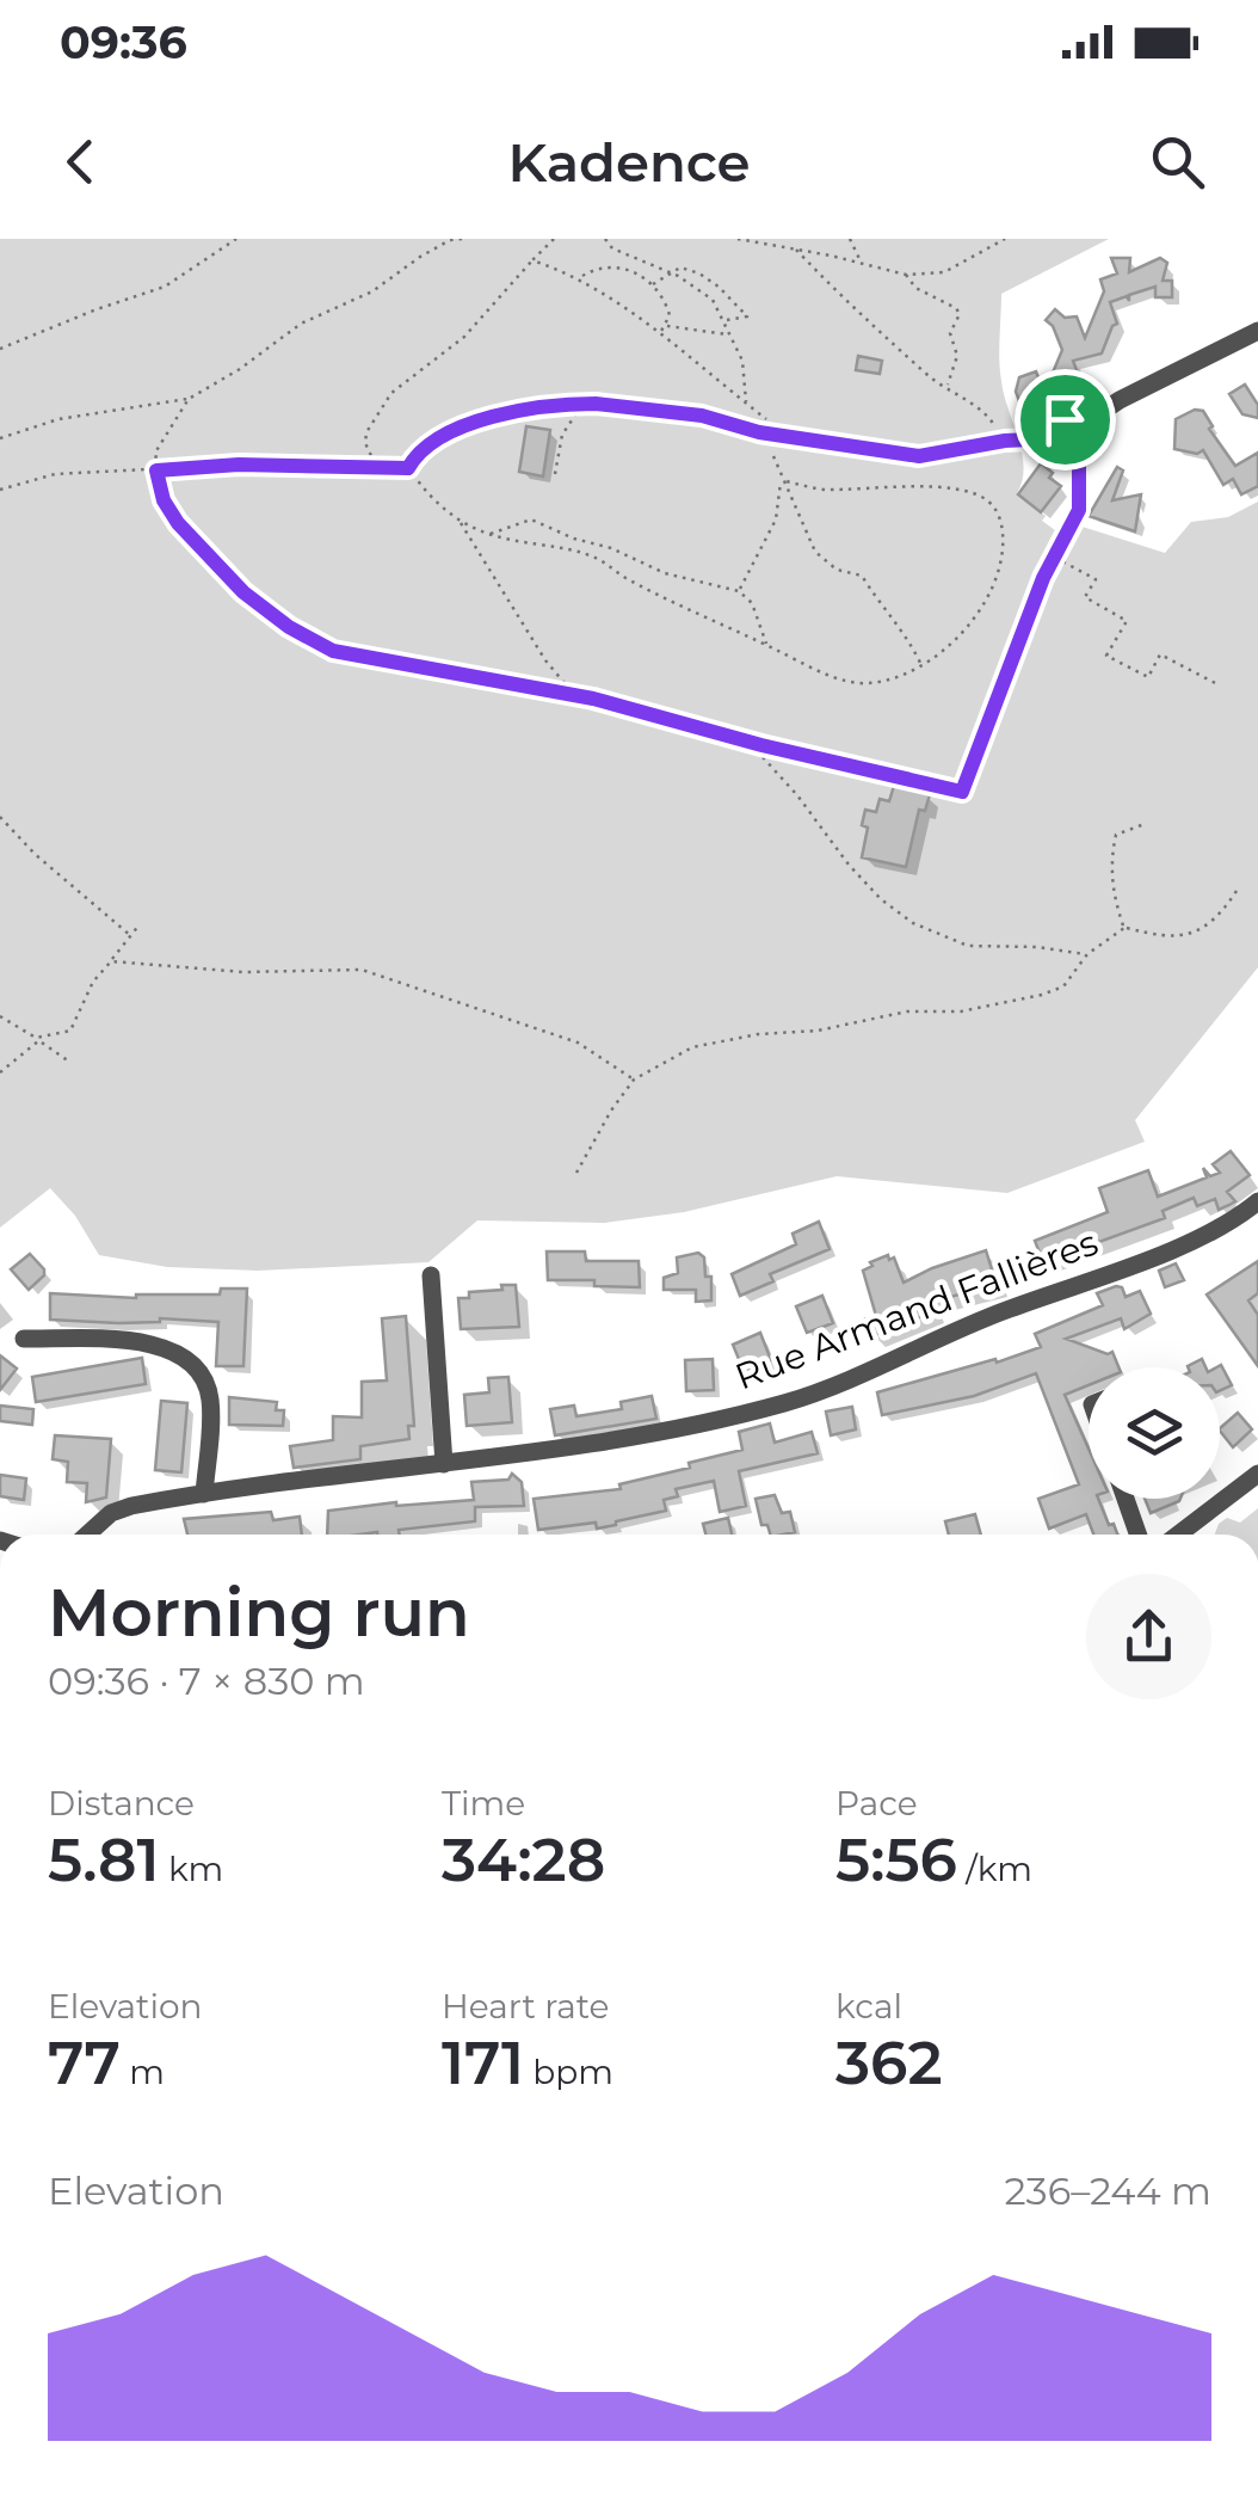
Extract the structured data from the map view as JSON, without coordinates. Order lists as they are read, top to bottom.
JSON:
{
  "streets": {
    "street": ["Rue Armand Fallières"]
  },
  "page": {
    "status": "09:36",
    "header": "Kadence",
    "heading": ["Morning run", "09:36 · 7 × 830 m"],
    "stats": [
      ["Distance", "5.81 km"],
      ["Time", "34:28"],
      ["Pace", "5:56 /km"],
      ["Elevation", "77 m"],
      ["Heart rate", "171 bpm"],
      ["kcal", "362"]
    ],
    "chart": ["Elevation", "236–244 m"]
  }
}
